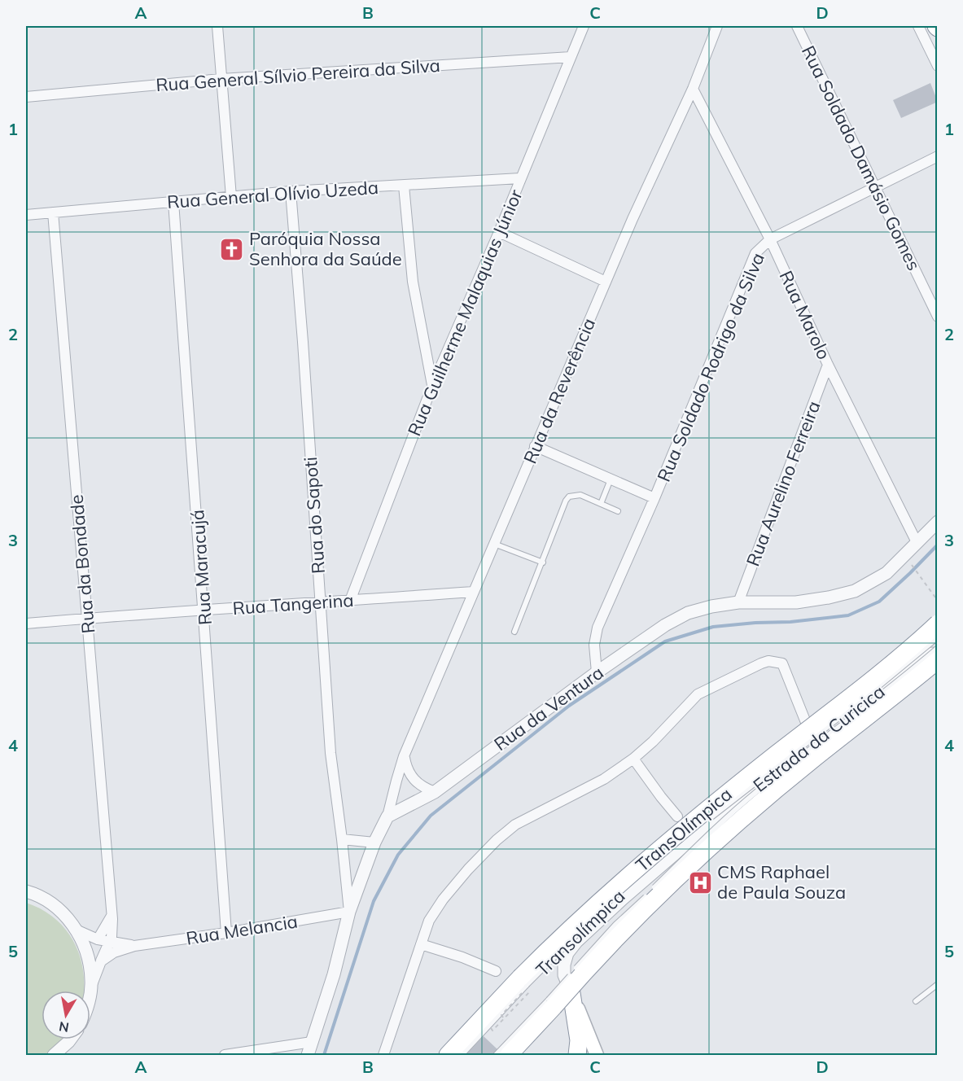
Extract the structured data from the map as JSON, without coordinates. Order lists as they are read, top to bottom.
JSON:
{
  "streets": {
    "highway": ["TransOlímpica"],
    "main road": ["Estrada da Curicica"],
    "street": [
      "Rua General Sílvio Pereira da Silva",
      "Rua Soldado Damásio Gomes",
      "Rua General Olívio Uzeda",
      "Rua Guilherme Malaquias Júnior",
      "Rua Marolo",
      "Rua Soldado Rodrigo da Silva",
      "Rua da Reverência",
      "Rua Aurelino Ferreira",
      "Rua do Sapoti",
      "Rua da Bondade",
      "Rua Maracujá",
      "Rua Tangerina",
      "Rua da Ventura",
      "Rua Melancia"
    ],
    "lane": ["Transolímpica"]
  },
  "crossings": [
    ["Rua General Sílvio Pereira da Silva", "Rua Guilherme Malaquias Júnior"],
    ["Rua Soldado Damásio Gomes", "Rua Soldado Rodrigo da Silva"],
    ["Rua General Olívio Uzeda", "Rua Guilherme Malaquias Júnior"],
    ["Rua General Olívio Uzeda", "Rua do Sapoti"],
    ["Rua General Olívio Uzeda", "Rua da Bondade"],
    ["Rua General Olívio Uzeda", "Rua Maracujá"],
    ["Rua Guilherme Malaquias Júnior", "Rua Tangerina"],
    ["Rua Marolo", "Rua Soldado Rodrigo da Silva"],
    ["Rua Marolo", "Rua da Reverência"],
    ["Rua Marolo", "Rua Aurelino Ferreira"],
    ["Rua Marolo", "Rua da Ventura"],
    ["Rua Soldado Rodrigo da Silva", "Rua da Ventura"],
    ["Rua da Reverência", "Rua Tangerina"],
    ["Rua da Reverência", "Rua da Ventura"],
    ["Rua Aurelino Ferreira", "Rua da Ventura"],
    ["Rua do Sapoti", "Rua Tangerina"],
    ["Rua do Sapoti", "Rua Melancia"],
    ["Rua da Bondade", "Rua Tangerina"],
    ["Rua da Bondade", "Rua Melancia"],
    ["Rua Maracujá", "Rua Tangerina"],
    ["Rua Maracujá", "Rua Melancia"],
    ["Estrada da Curicica", "Transolímpica"],
    ["TransOlímpica", "Transolímpica"]
  ],
  "places": {
    "church": ["Paróquia Nossa Senhora da Saúde"],
    "hospital": ["CMS Raphael de Paula Souza"]
  },
  "north": "bottom",
  "grid": {
    "columns": [
      "A",
      "B",
      "C",
      "D"
    ],
    "rows": [
      "1",
      "2",
      "3",
      "4",
      "5"
    ]
  }
}
